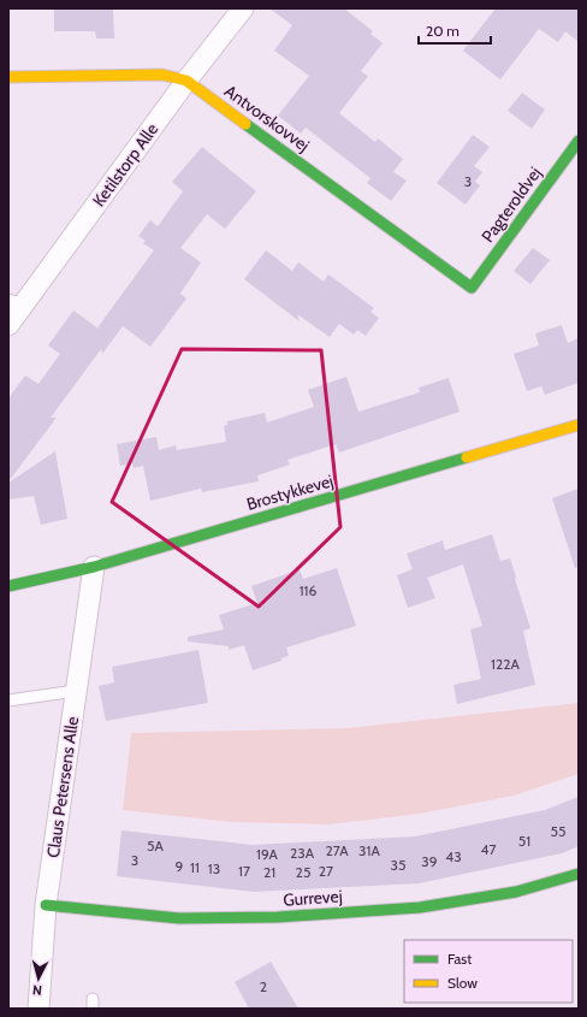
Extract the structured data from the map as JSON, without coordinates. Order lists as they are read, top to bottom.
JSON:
{
  "streets": {
    "street": [
      "Antvorskovvej",
      "Ketilstorp Alle",
      "Pagteroldvej",
      "Brostykkevej",
      "Claus Petersens Alle",
      "Gurrevej"
    ]
  },
  "crossings": [
    ["Antvorskovvej", "Ketilstorp Alle"],
    ["Antvorskovvej", "Pagteroldvej"],
    ["Brostykkevej", "Claus Petersens Alle"],
    ["Claus Petersens Alle", "Gurrevej"]
  ],
  "house_numbers": [
    "3",
    "116",
    "122A",
    "55",
    "51",
    "5A",
    "47",
    "27A",
    "31A",
    "23A",
    "19A",
    "43",
    "3",
    "39",
    "35",
    "9",
    "11",
    "13",
    "17",
    "27",
    "21",
    "25",
    "2"
  ],
  "legend": ["Fast", "Slow"],
  "scale_bar": "20 m",
  "north": "bottom"
}
